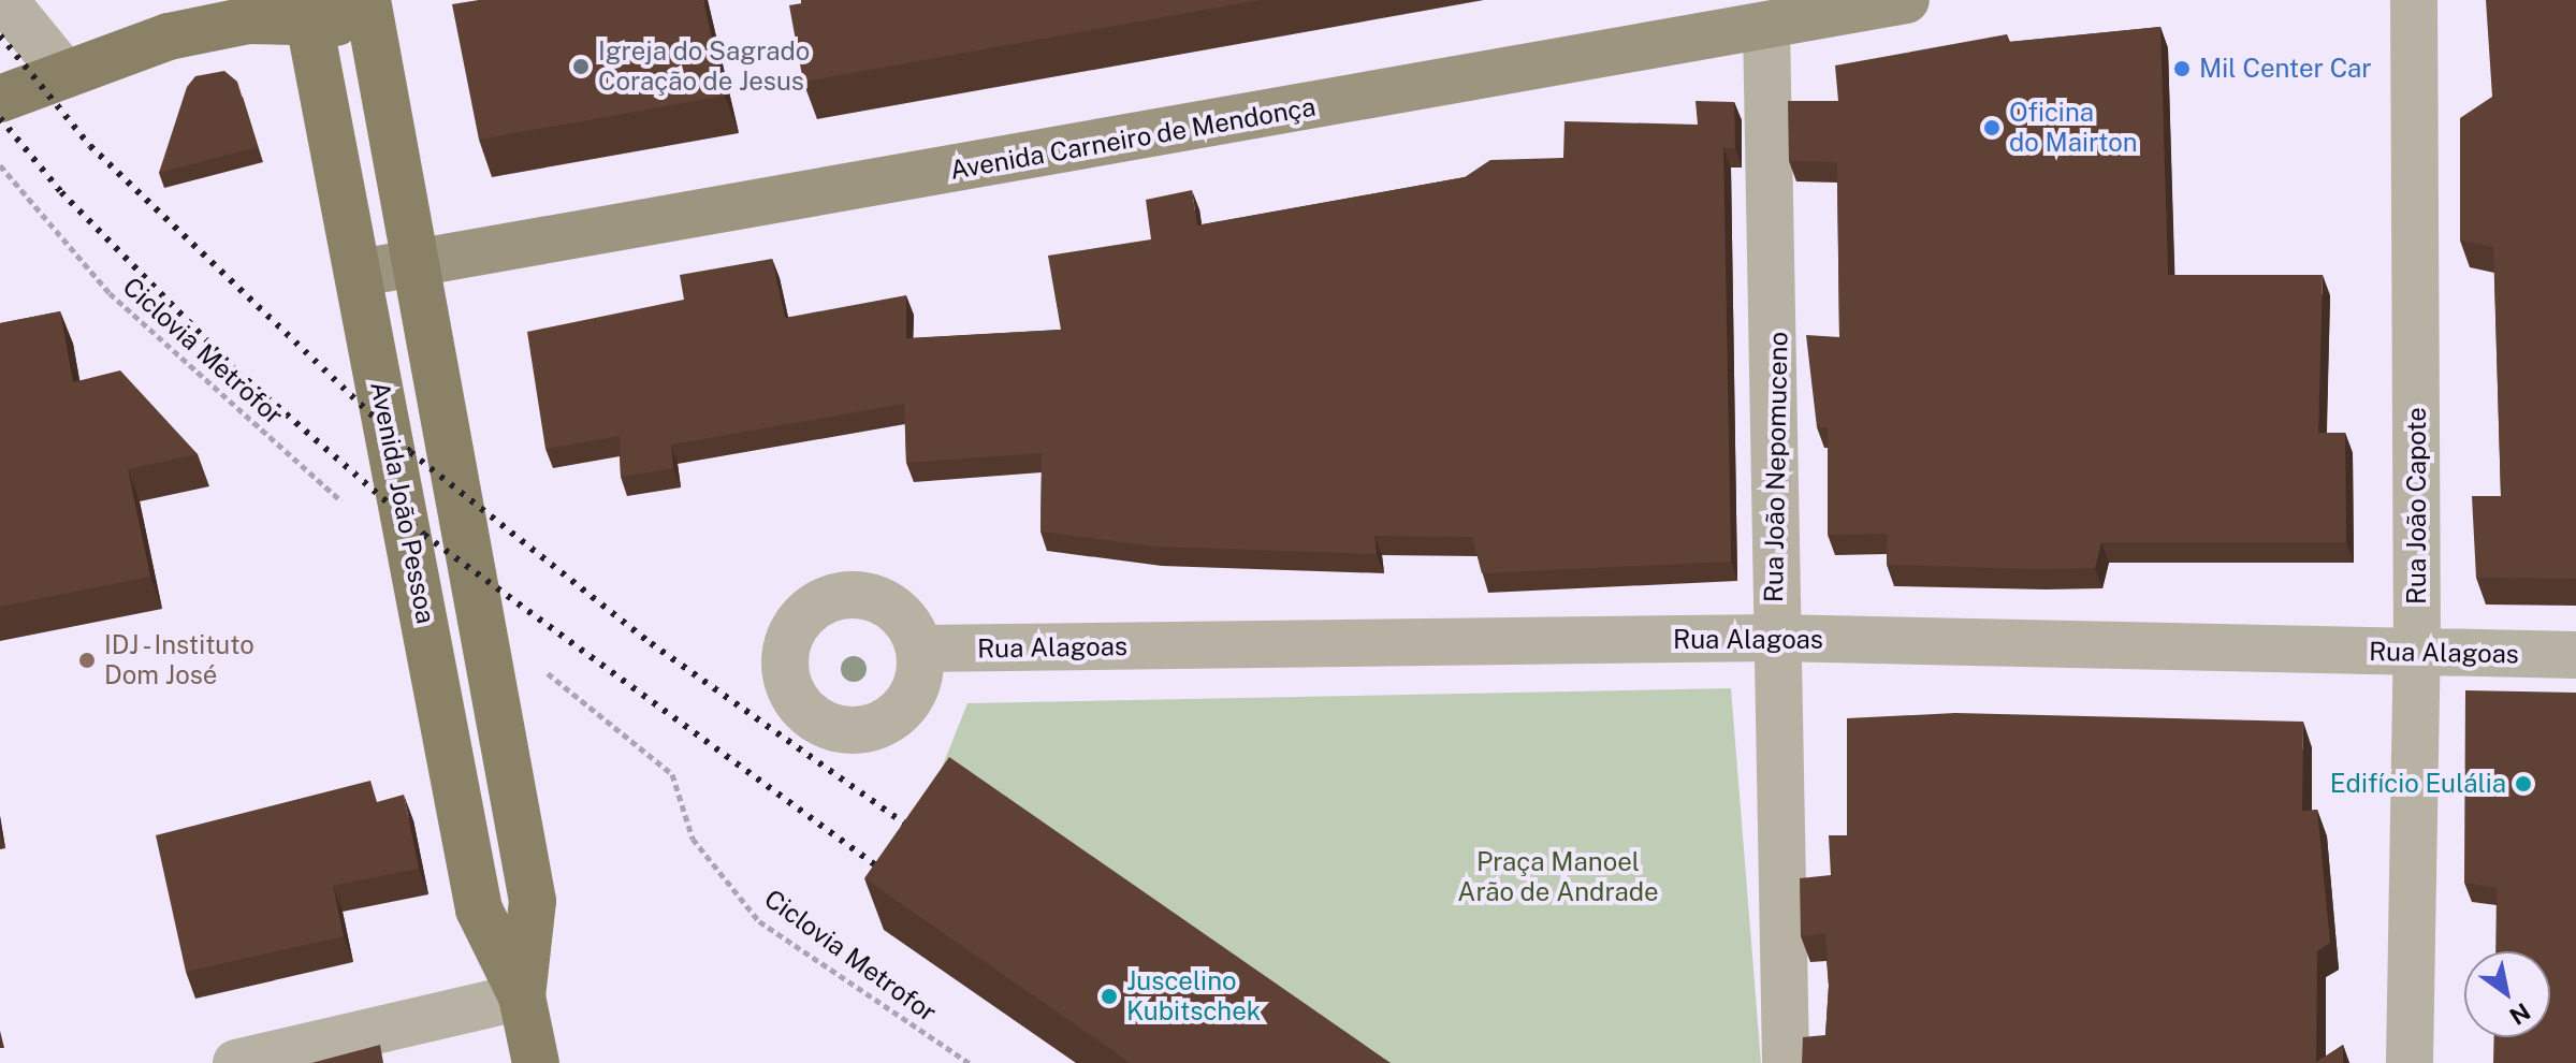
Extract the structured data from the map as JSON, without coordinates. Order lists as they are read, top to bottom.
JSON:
{
  "streets": {
    "main road": ["Avenida Carneiro de Mendonça", "Avenida João Pessoa"],
    "street": ["Rua João Nepomuceno", "Rua João Capote", "Rua Alagoas"],
    "path": ["Ciclovia Metrofor"]
  },
  "crossings": [
    ["Avenida Carneiro de Mendonça", "Rua João Nepomuceno"],
    ["Avenida Carneiro de Mendonça", "Avenida João Pessoa"],
    ["Rua João Nepomuceno", "Rua Alagoas"],
    ["Rua João Capote", "Rua Alagoas"]
  ],
  "parks": ["Praça Manoel Arão de Andrade"],
  "places": [
    "Igreja do Sagrado Coração de Jesus",
    "Mil Center Car",
    "Oficina do Mairton",
    "IDJ - Instituto Dom José",
    "Edifício Eulália",
    "Juscelino Kubitschek"
  ],
  "north": "bottom right"
}
